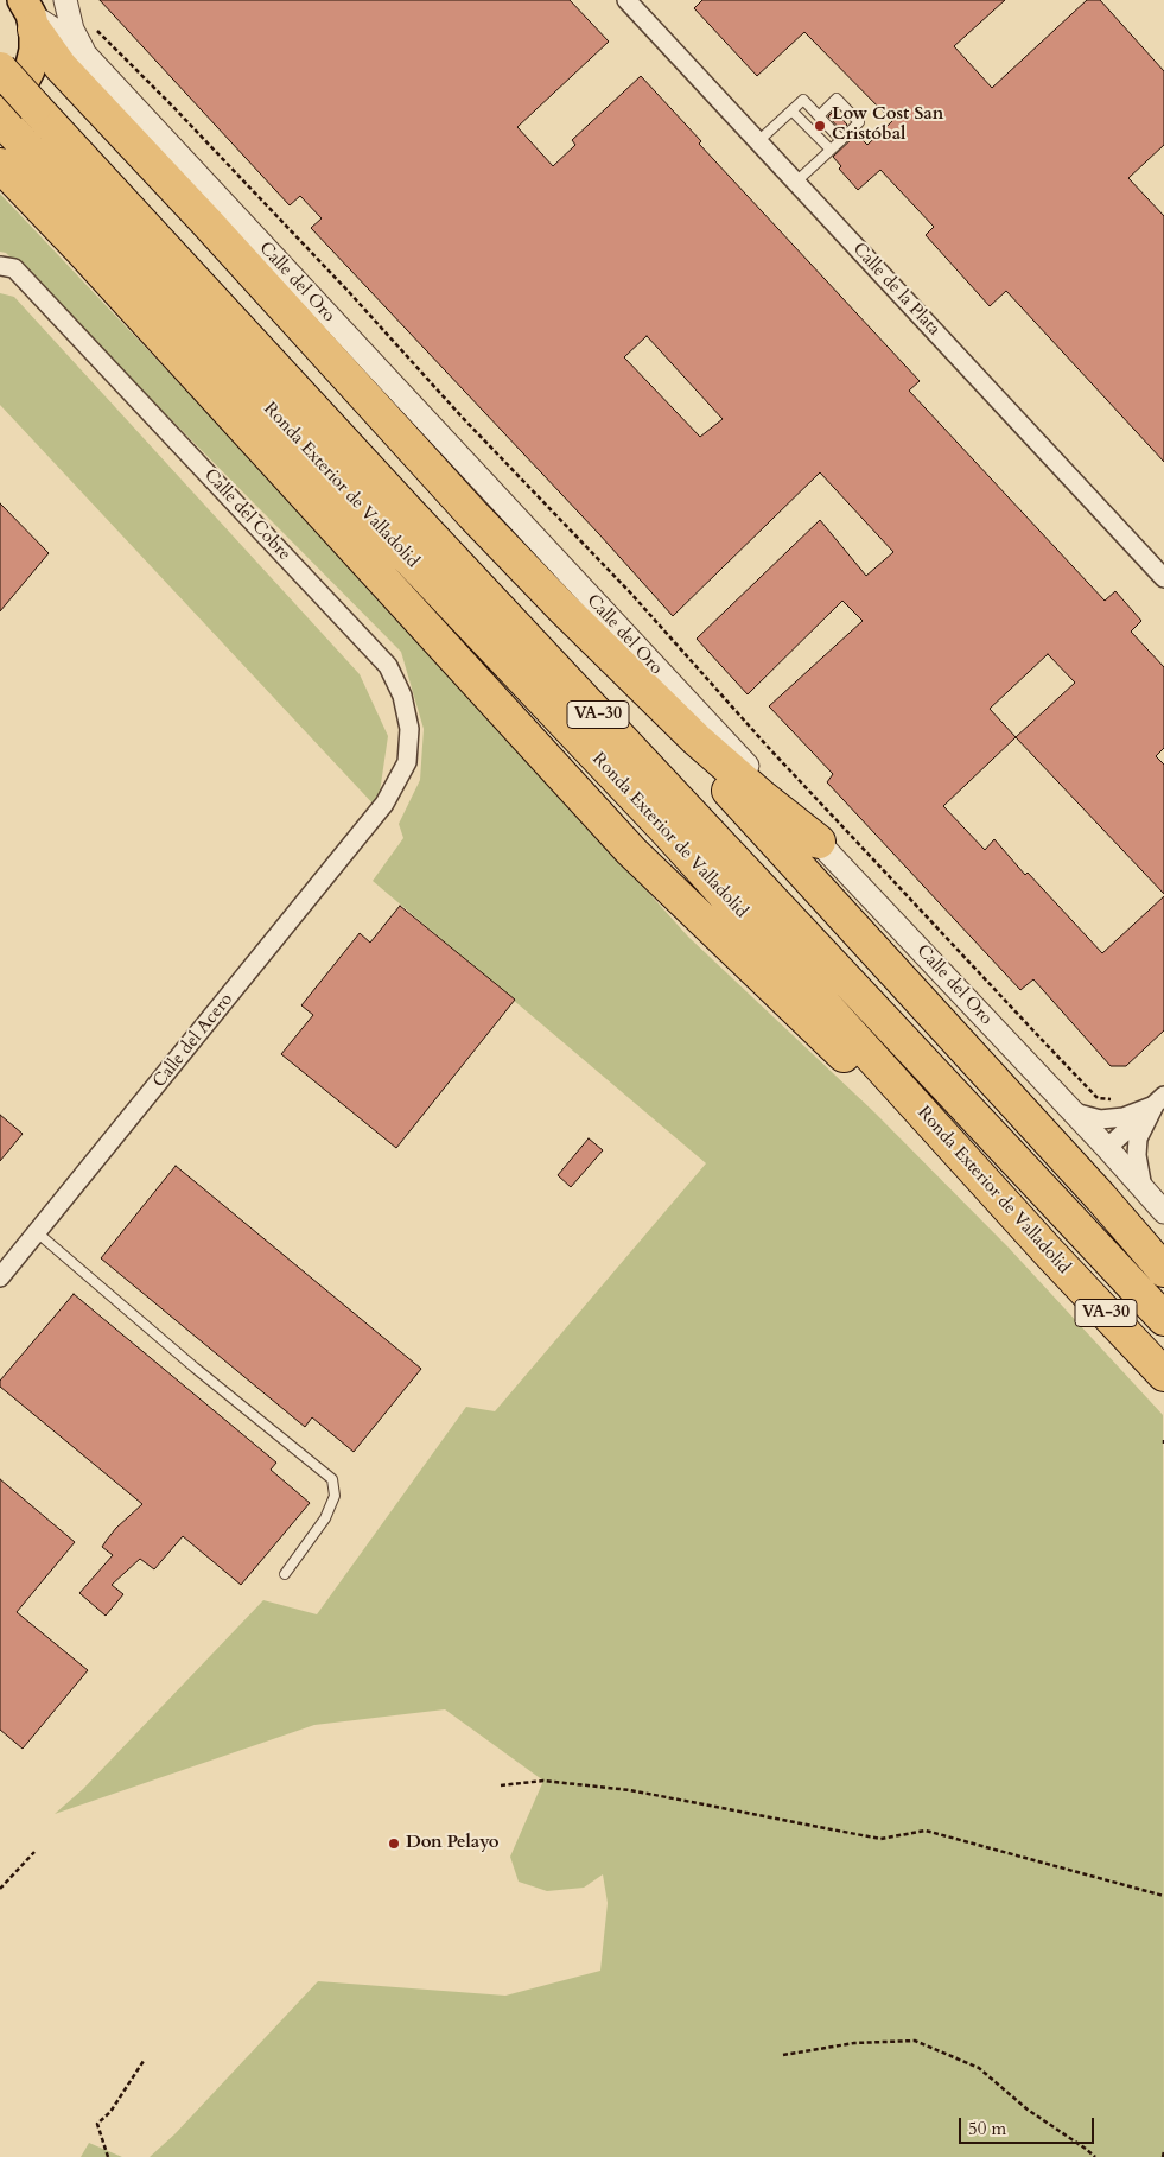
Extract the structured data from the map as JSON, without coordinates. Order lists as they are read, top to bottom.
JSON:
{
  "streets": {
    "highway": ["Ronda Exterior de Valladolid", "VA-30"],
    "street": [
      "Calle del Oro",
      "Calle de la Plata",
      "Calle del Cobre",
      "Calle del Acero"
    ]
  },
  "crossings": [
    ["Calle del Cobre", "Calle del Acero"]
  ],
  "places": ["Low Cost San Cristóbal", "Don Pelayo"],
  "scale_bar": "50 m"
}
